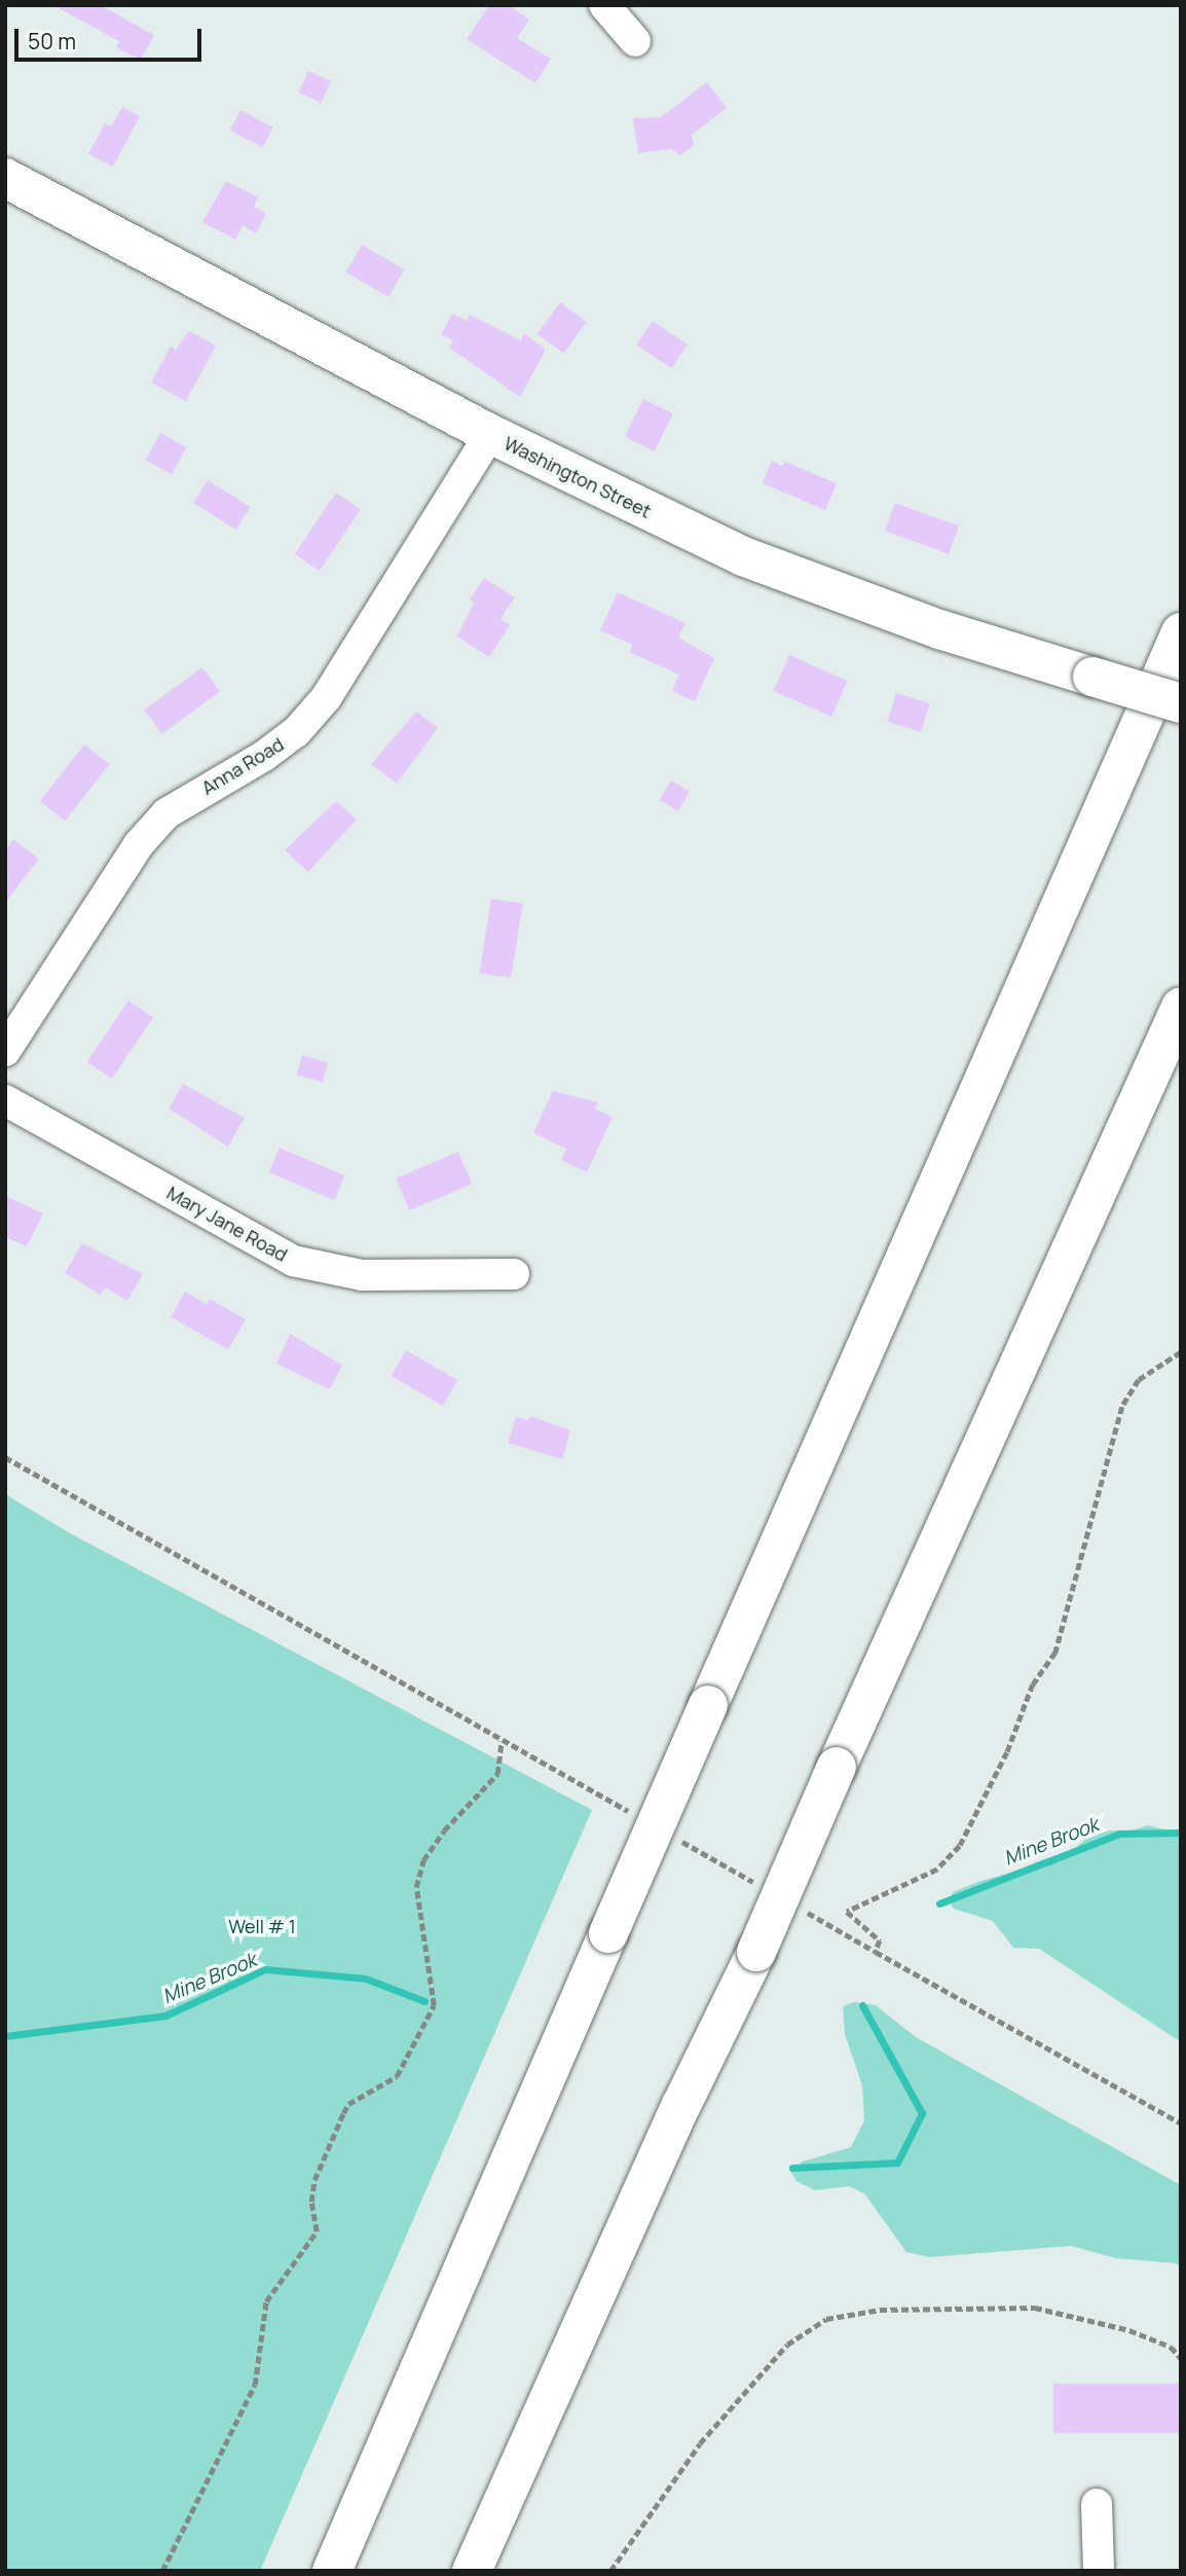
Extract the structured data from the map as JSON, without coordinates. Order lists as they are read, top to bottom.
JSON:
{
  "streets": {
    "main road": ["Washington Street"],
    "street": ["Anna Road", "Mary Jane Road"]
  },
  "crossings": [
    ["Washington Street", "Anna Road"]
  ],
  "water": ["Mine Brook"],
  "parks": ["Well # 1"],
  "scale_bar": "50 m"
}
